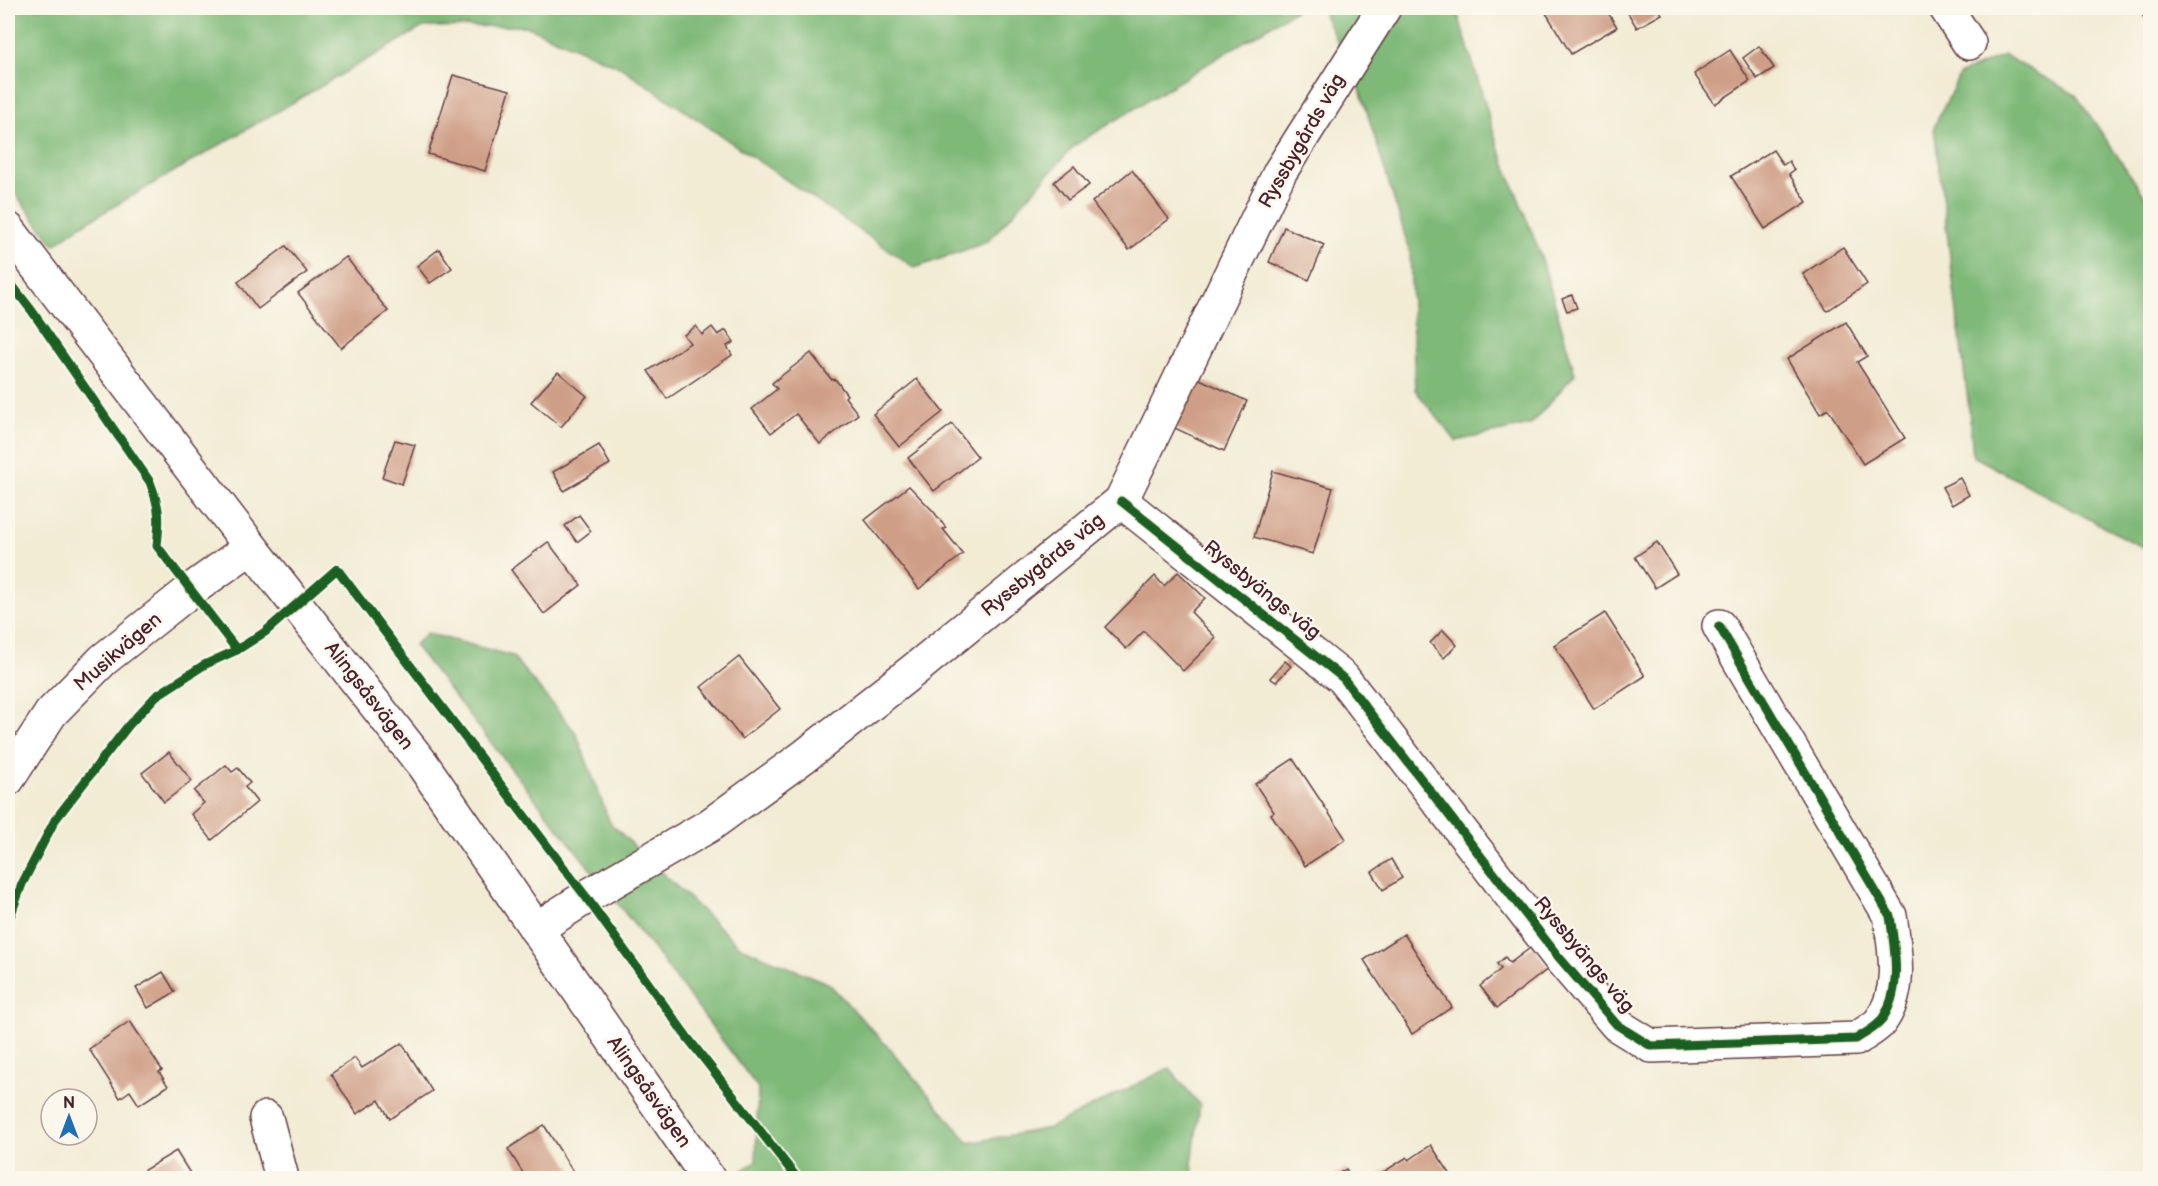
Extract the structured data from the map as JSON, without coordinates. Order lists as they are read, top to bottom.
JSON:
{
  "streets": {
    "street": [
      "Ryssbygårds väg",
      "Ryssbyängs väg",
      "Musikvägen",
      "Alingsåsvägen"
    ]
  },
  "crossings": [
    ["Ryssbygårds väg", "Ryssbyängs väg"],
    ["Ryssbygårds väg", "Alingsåsvägen"],
    ["Musikvägen", "Alingsåsvägen"]
  ],
  "north": "top"
}
